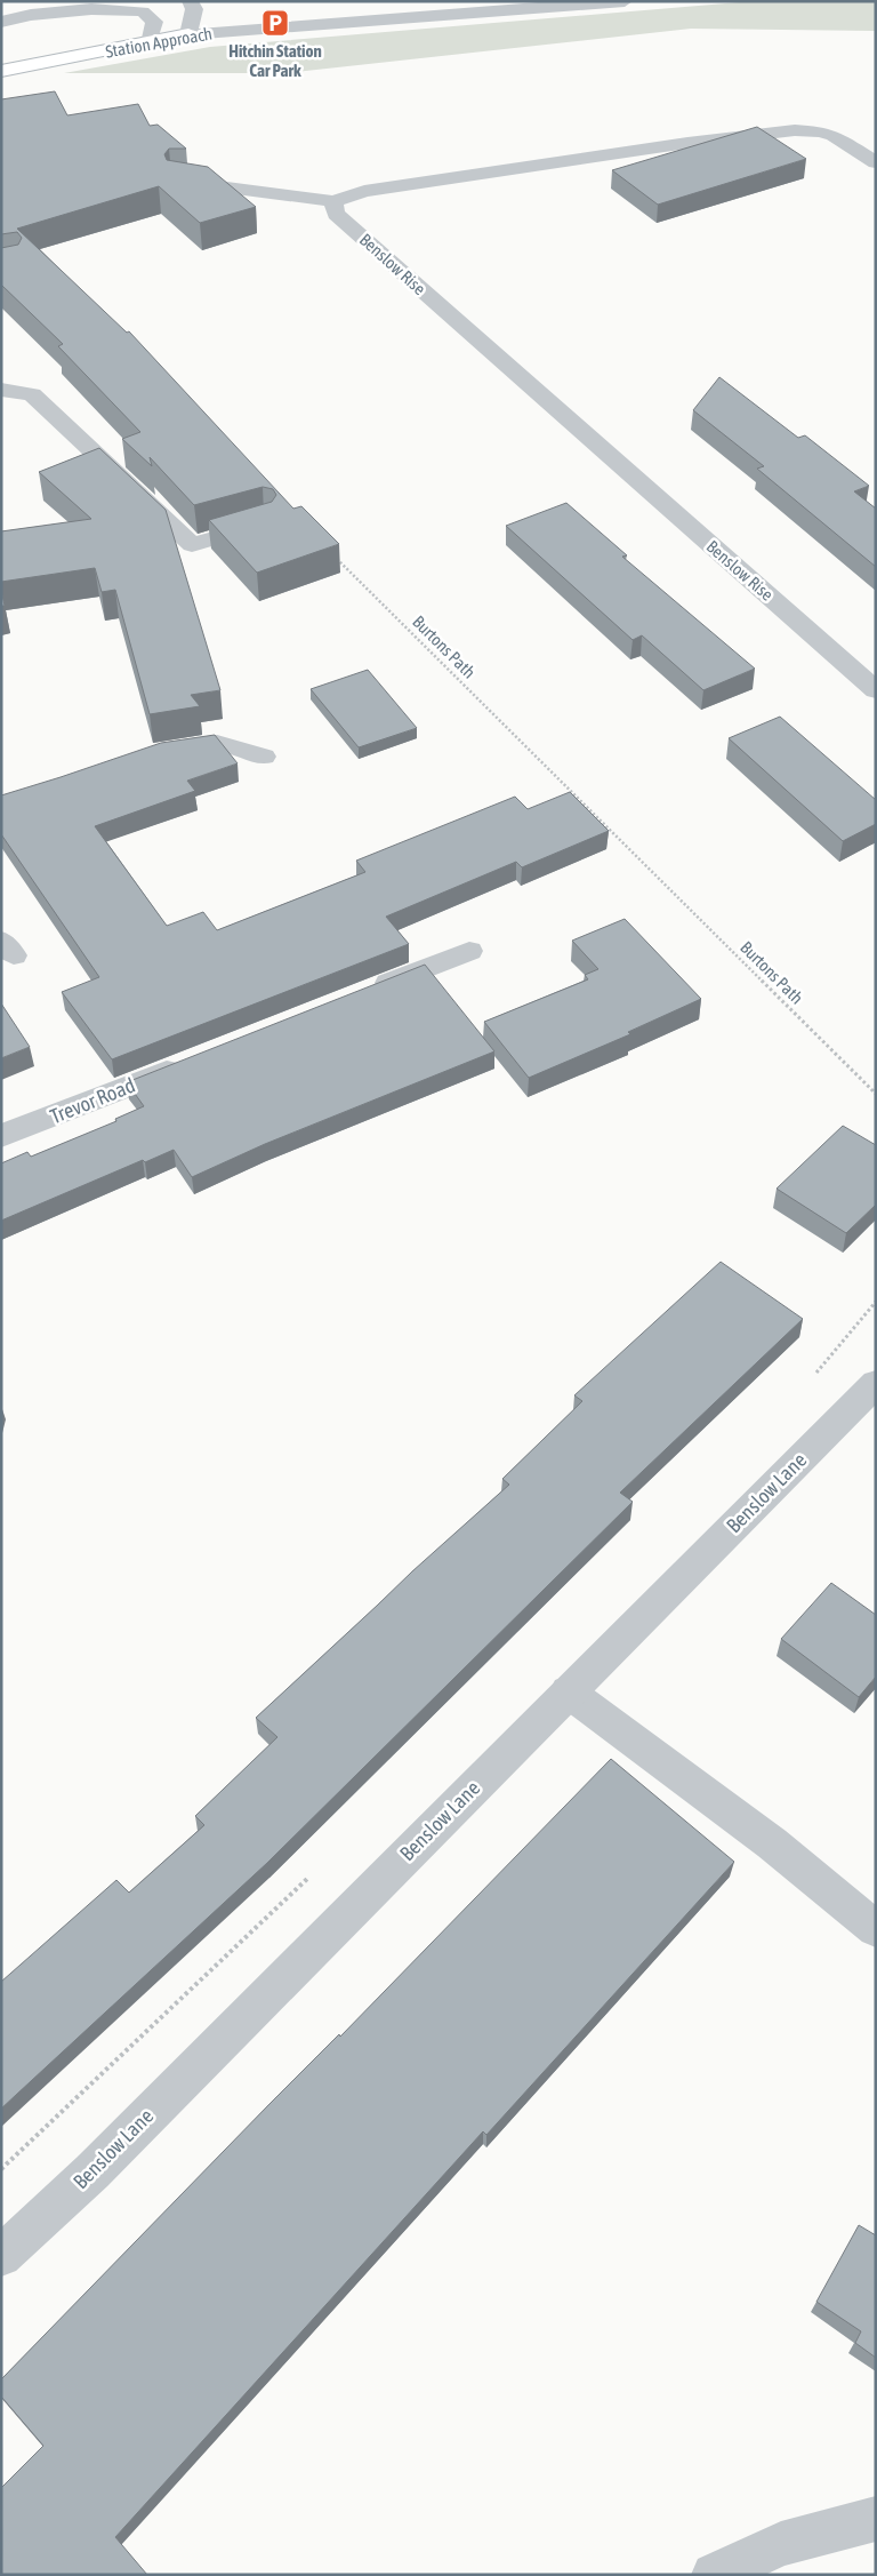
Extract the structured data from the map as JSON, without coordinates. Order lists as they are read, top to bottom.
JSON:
{
  "streets": {
    "street": [
      "Station Approach",
      "Benslow Rise",
      "Trevor Road",
      "Benslow Lane"
    ],
    "path": ["Burtons Path"]
  },
  "places": {
    "parking": ["Hitchin Station Car Park"]
  }
}
